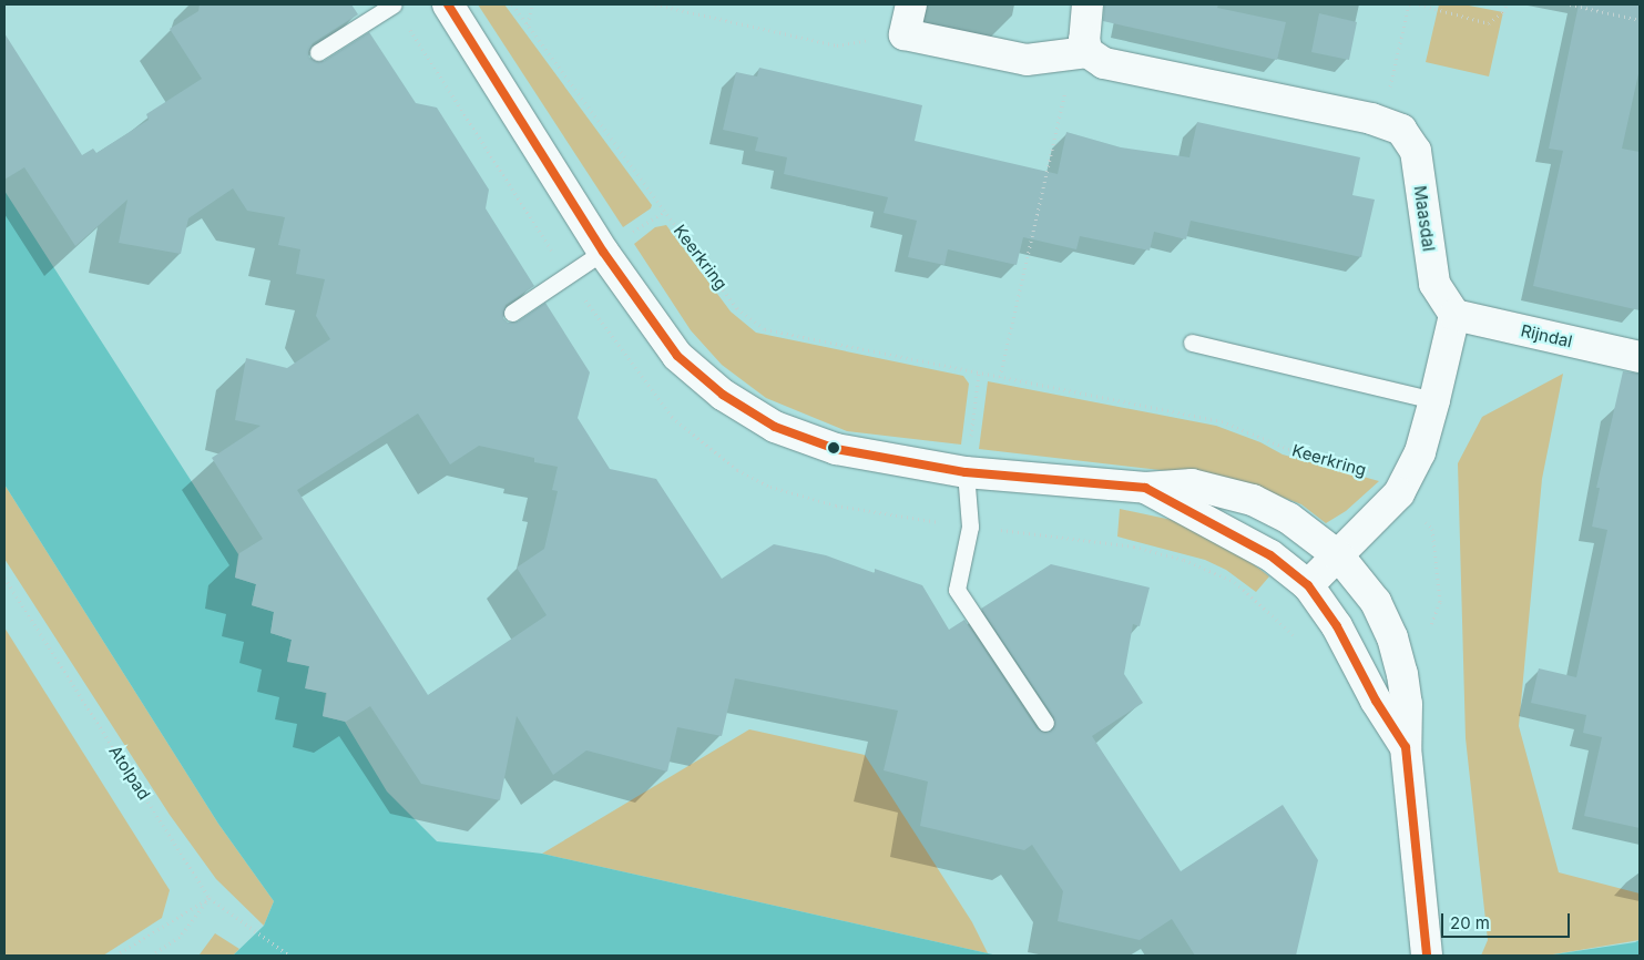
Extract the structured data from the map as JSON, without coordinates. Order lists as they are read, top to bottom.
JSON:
{
  "streets": {
    "street": ["Maasdal", "Rijndal"],
    "path": ["Keerkring", "Atolpad"]
  },
  "crossings": [
    ["Maasdal", "Rijndal"]
  ],
  "scale_bar": "20 m"
}
